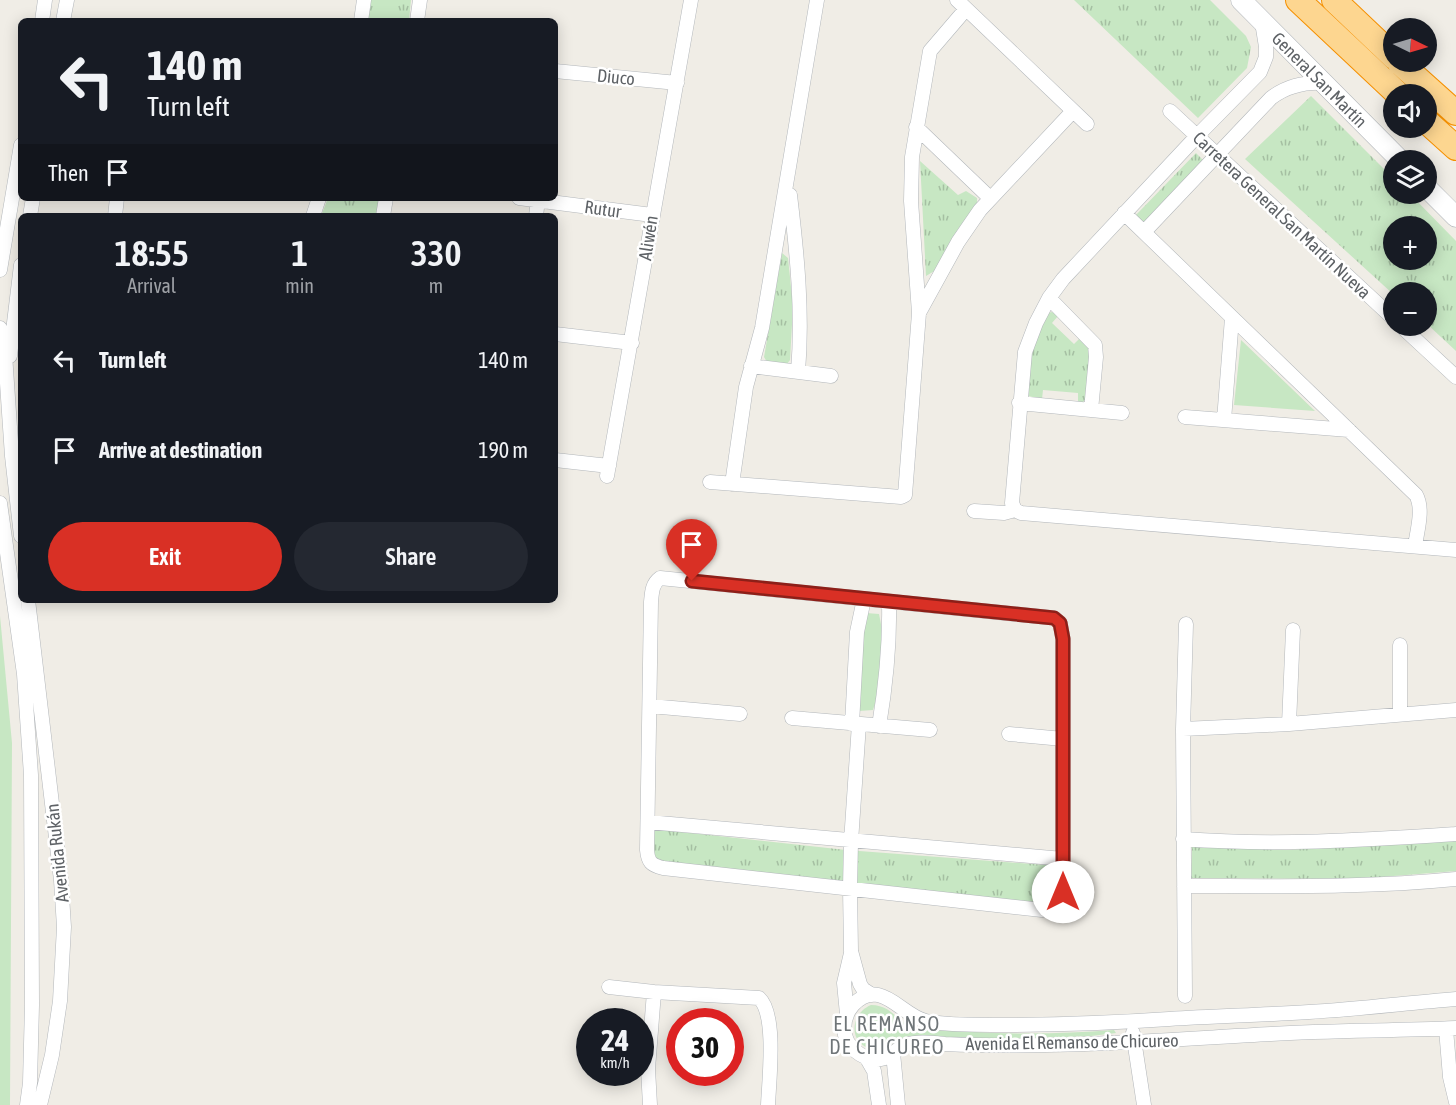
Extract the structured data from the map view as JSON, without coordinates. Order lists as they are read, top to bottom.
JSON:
{
  "streets": {
    "street": [
      "Diuco",
      "General San Martín",
      "Rutur",
      "Carretera General San Martín Nueva",
      "Aliwén",
      "Avenida Rukán",
      "Avenida El Remanso de Chicureo"
    ]
  },
  "crossings": [
    ["Diuco", "Aliwén"],
    ["Rutur", "Aliwén"]
  ],
  "districts": ["EL REMANSO DE CHICUREO"],
  "north": "right",
  "page": {
    "map_buttons": ["+", "−"],
    "turn": ["140 m", "Turn left"],
    "then": "Then",
    "eta": [
      "18:55",
      "Arrival",
      "1",
      "min",
      "330",
      "m"
    ],
    "list": [
      {
        "name": "Turn left",
        "value": "140 m"
      },
      {
        "name": "Arrive at destination",
        "value": "190 m"
      }
    ],
    "buttons": ["Exit", "Share"],
    "speed": "24 km/h",
    "limit": "30"
  }
}
